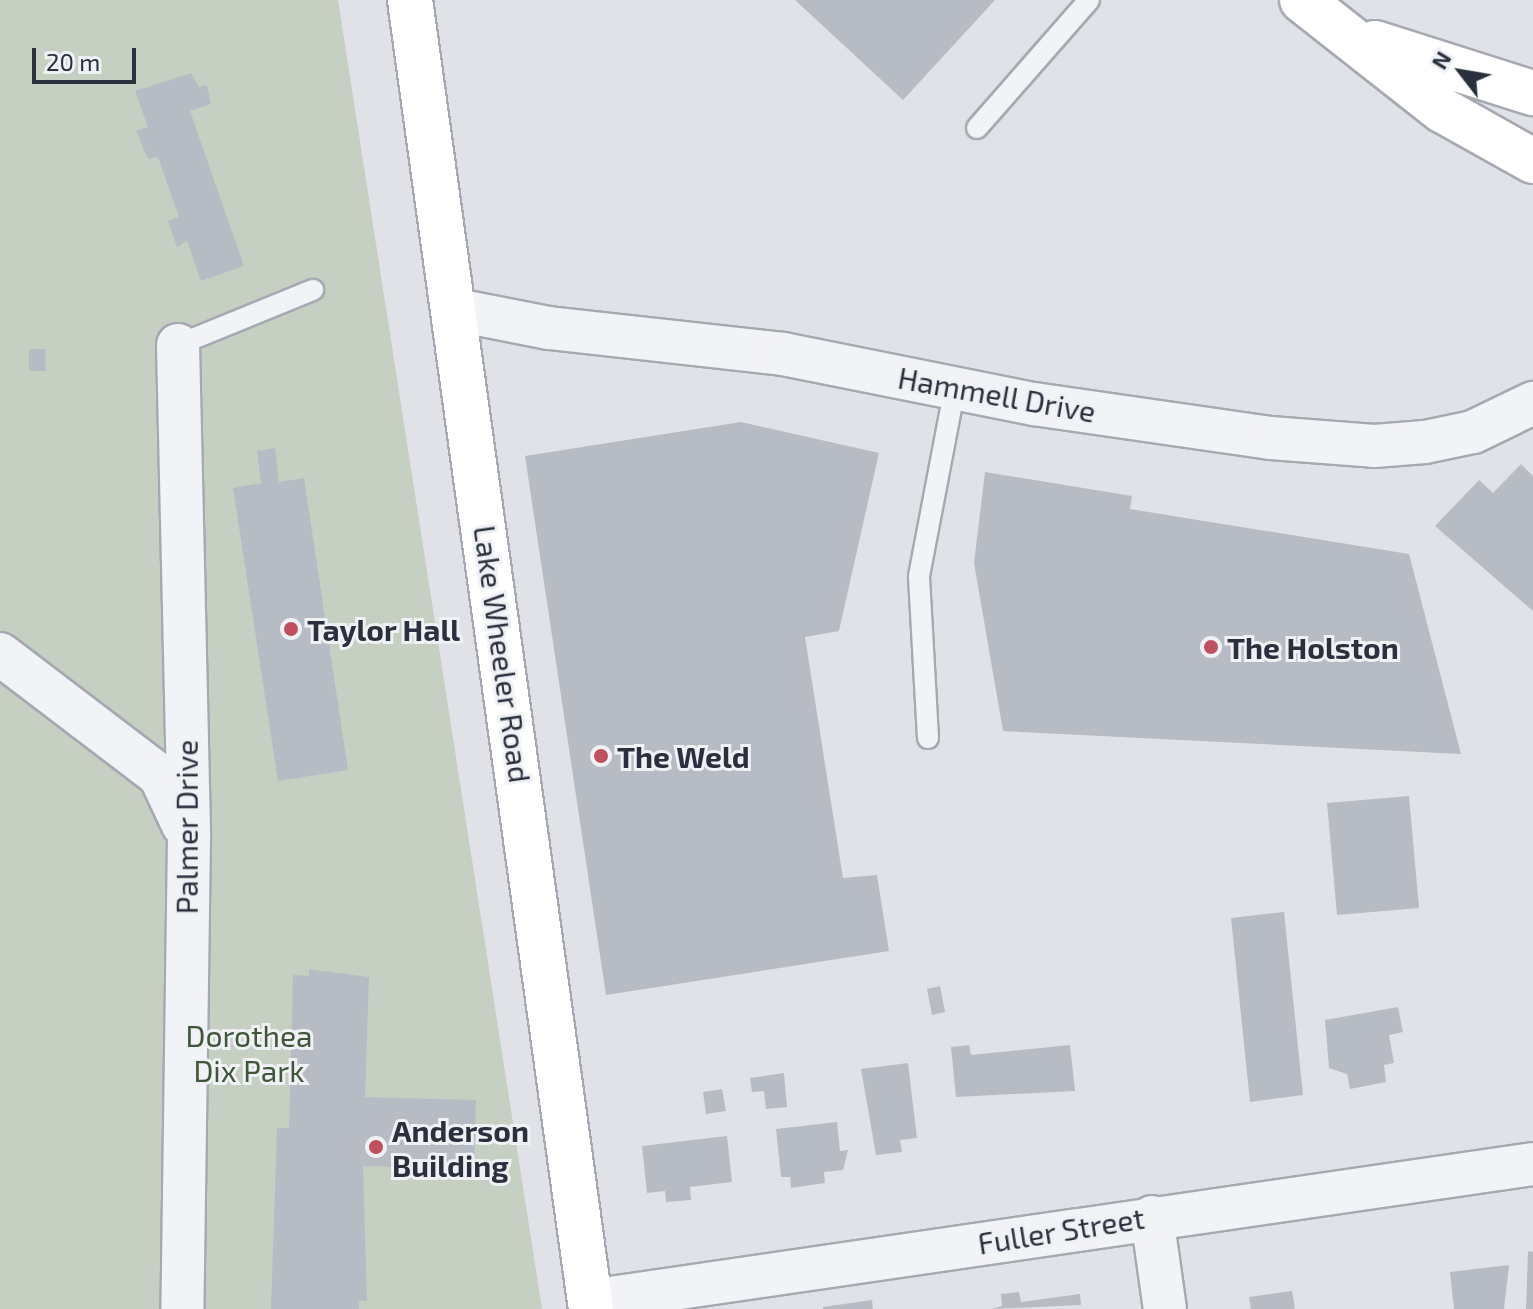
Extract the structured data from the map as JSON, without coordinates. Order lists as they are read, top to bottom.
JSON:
{
  "streets": {
    "main road": ["Lake Wheeler Road"],
    "street": ["Hammell Drive", "Palmer Drive", "Fuller Street"]
  },
  "crossings": [
    ["Hammell Drive", "Lake Wheeler Road"],
    ["Lake Wheeler Road", "Fuller Street"]
  ],
  "parks": ["Dorothea Dix Park"],
  "places": [
    "Taylor Hall",
    "The Holston",
    "The Weld",
    "Anderson Building"
  ],
  "scale_bar": "20 m",
  "north": "top left"
}
